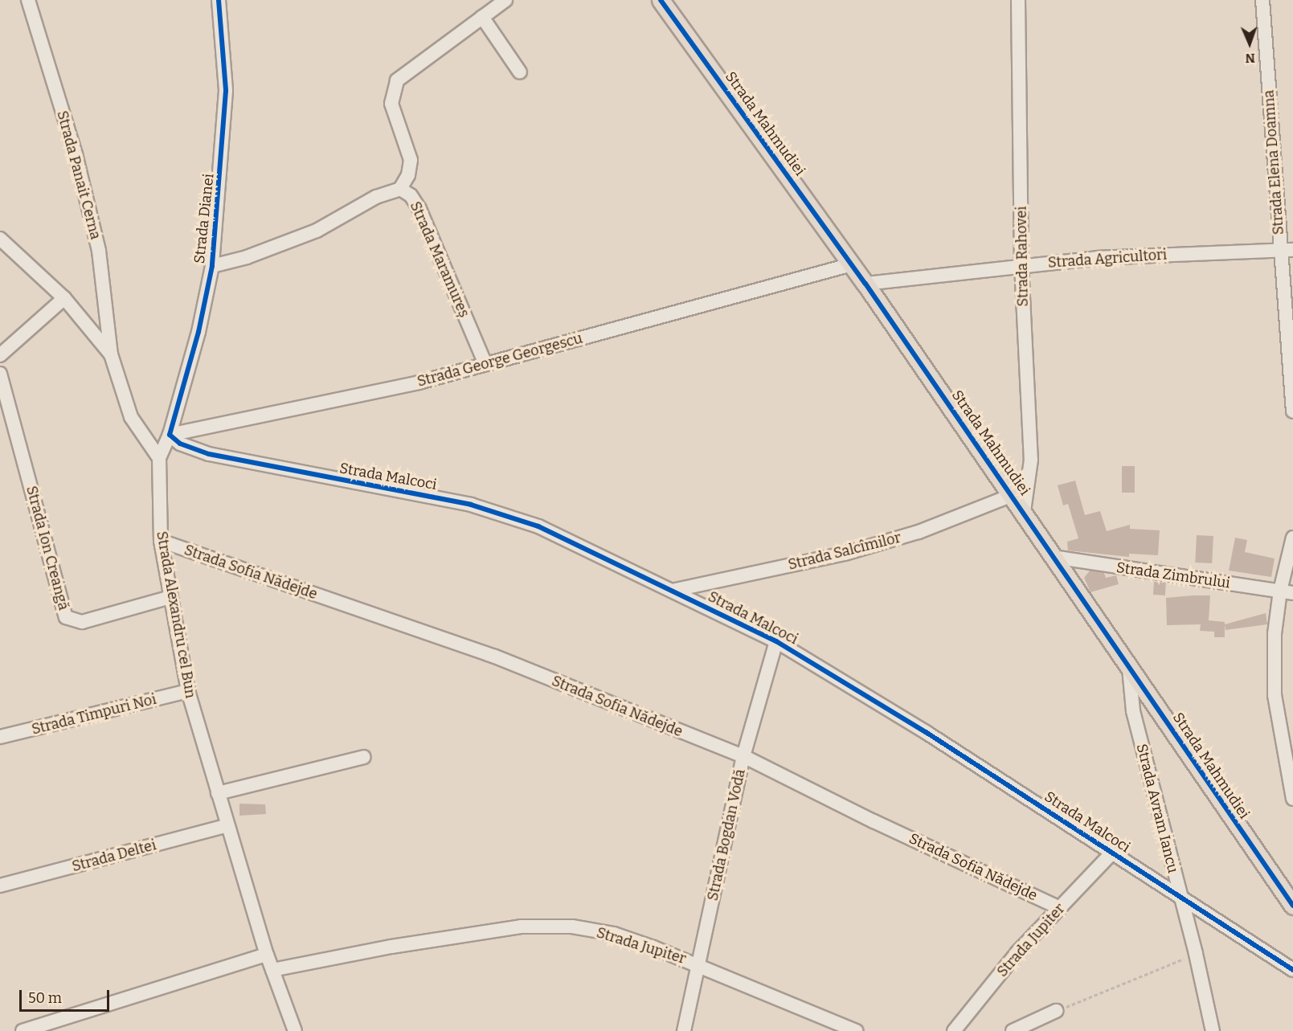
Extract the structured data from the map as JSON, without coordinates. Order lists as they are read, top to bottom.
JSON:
{
  "streets": {
    "main road": ["Strada Mahmudiei"],
    "street": [
      "Strada Elena Doamna",
      "Strada Panait Cerna",
      "Strada Dianei",
      "Strada Rahovei",
      "Strada Agricultori",
      "Strada Maramureș",
      "Strada George Georgescu",
      "Strada Malcoci",
      "Strada Ion Creangă",
      "Strada Salcîmilor",
      "Strada Sofia Nădejde",
      "Strada Zimbrului",
      "Strada Alexandru cel Bun",
      "Strada Timpuri Noi",
      "Strada Avram Iancu",
      "Strada Bogdan Vodă",
      "Strada Deltei",
      "Strada Jupiter"
    ]
  },
  "crossings": [
    ["Strada Mahmudiei", "Strada Rahovei"],
    ["Strada Mahmudiei", "Strada Agricultori"],
    ["Strada Mahmudiei", "Strada George Georgescu"],
    ["Strada Mahmudiei", "Strada Salcîmilor"],
    ["Strada Mahmudiei", "Strada Zimbrului"],
    ["Strada Mahmudiei", "Strada Avram Iancu"],
    ["Strada Elena Doamna", "Strada Agricultori"],
    ["Strada Dianei", "Strada Maramureș"],
    ["Strada Dianei", "Strada George Georgescu"],
    ["Strada Dianei", "Strada Malcoci"],
    ["Strada Rahovei", "Strada Agricultori"],
    ["Strada Maramureș", "Strada George Georgescu"],
    ["Strada George Georgescu", "Strada Malcoci"],
    ["Strada Malcoci", "Strada Salcîmilor"],
    ["Strada Malcoci", "Strada Avram Iancu"],
    ["Strada Malcoci", "Strada Bogdan Vodă"],
    ["Strada Malcoci", "Strada Jupiter"],
    ["Strada Ion Creangă", "Strada Alexandru cel Bun"],
    ["Strada Sofia Nădejde", "Strada Alexandru cel Bun"],
    ["Strada Sofia Nădejde", "Strada Bogdan Vodă"],
    ["Strada Sofia Nădejde", "Strada Jupiter"],
    ["Strada Alexandru cel Bun", "Strada Timpuri Noi"],
    ["Strada Alexandru cel Bun", "Strada Deltei"],
    ["Strada Alexandru cel Bun", "Strada Jupiter"],
    ["Strada Bogdan Vodă", "Strada Jupiter"]
  ],
  "scale_bar": "50 m",
  "north": "bottom"
}
